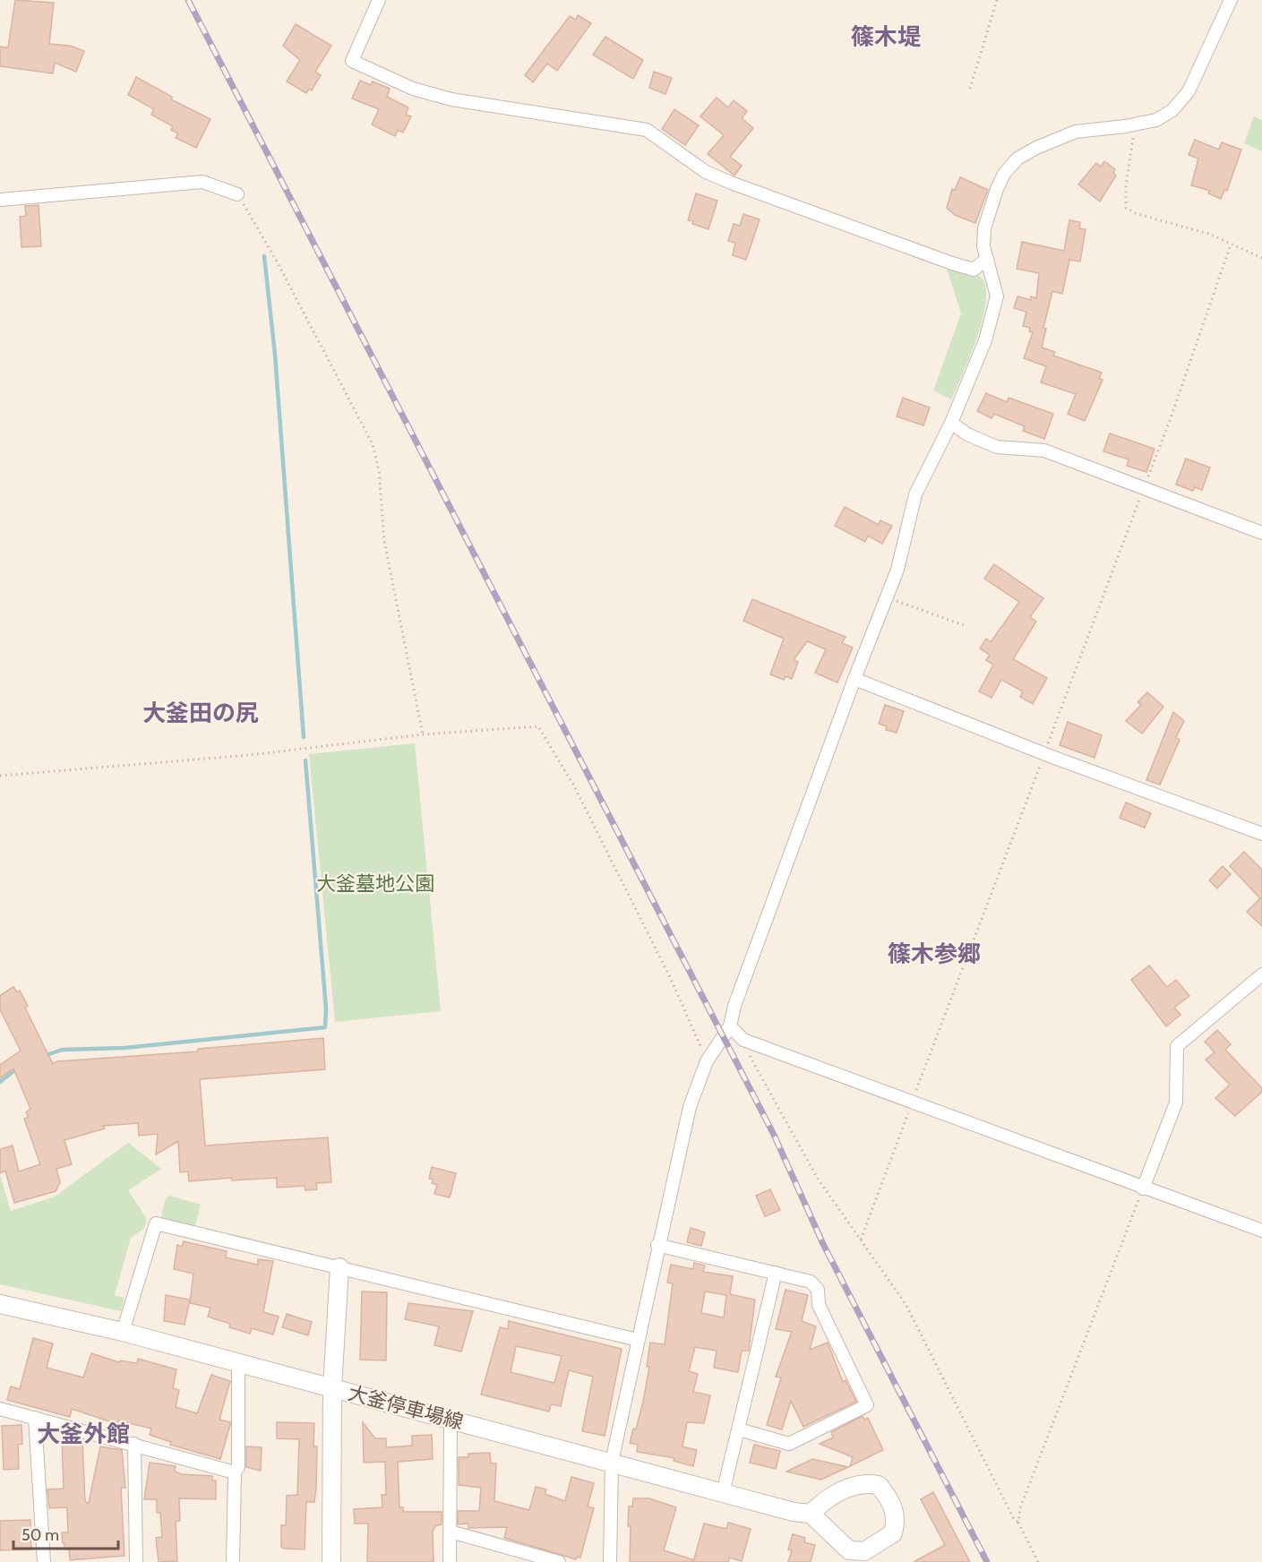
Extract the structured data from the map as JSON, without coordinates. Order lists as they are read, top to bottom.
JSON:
{
  "streets": {
    "main road": ["大釜停車場線"]
  },
  "districts": [
    "篠木堤",
    "大釜田の尻",
    "篠木参郷",
    "大釜外館"
  ],
  "parks": ["大釜墓地公園"],
  "scale_bar": "50 m"
}
